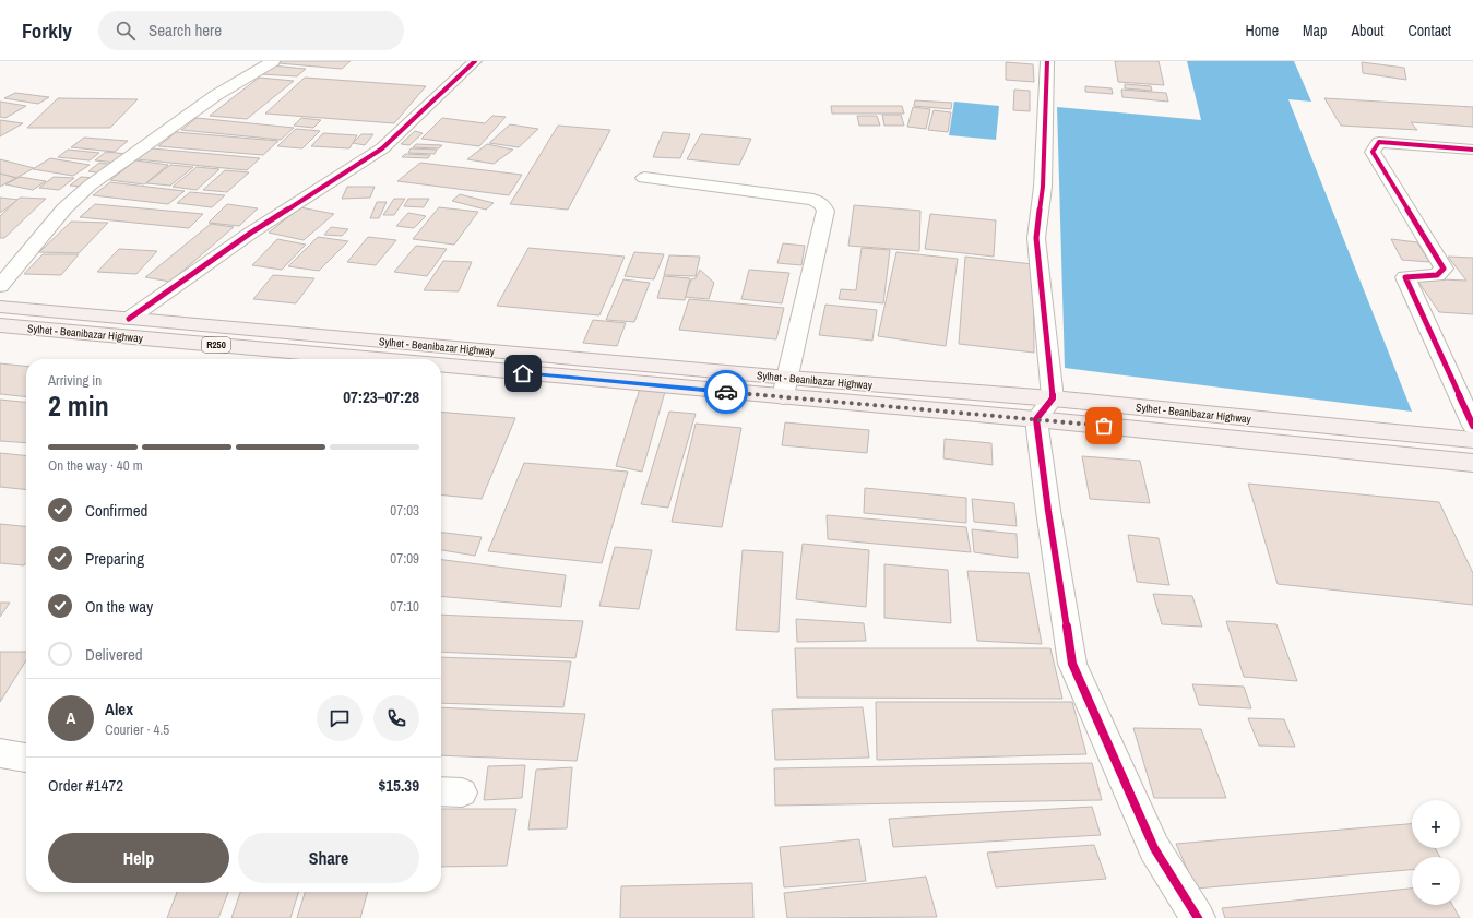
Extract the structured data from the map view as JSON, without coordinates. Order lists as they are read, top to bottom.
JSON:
{
  "streets": {
    "main road": ["Sylhet - Beanibazar Highway", "R250"]
  },
  "page": {
    "header": "Forkly",
    "search": "Search here",
    "nav": [
      "Home",
      "Map",
      "About",
      "Contact"
    ],
    "heading": ["2 min", "Arriving in", "07:23–07:28"],
    "panel": [
      "Alex",
      "Courier · 4.5",
      "Order #1472",
      "$15.39"
    ],
    "bar": "On the way · 40 m",
    "list": [
      ["Confirmed", "07:03"],
      ["Preparing", "07:09"],
      ["On the way", "07:10"],
      "Delivered"
    ],
    "round": "A",
    "map_buttons": ["+", "−"],
    "buttons": ["Help", "Share"]
  }
}
